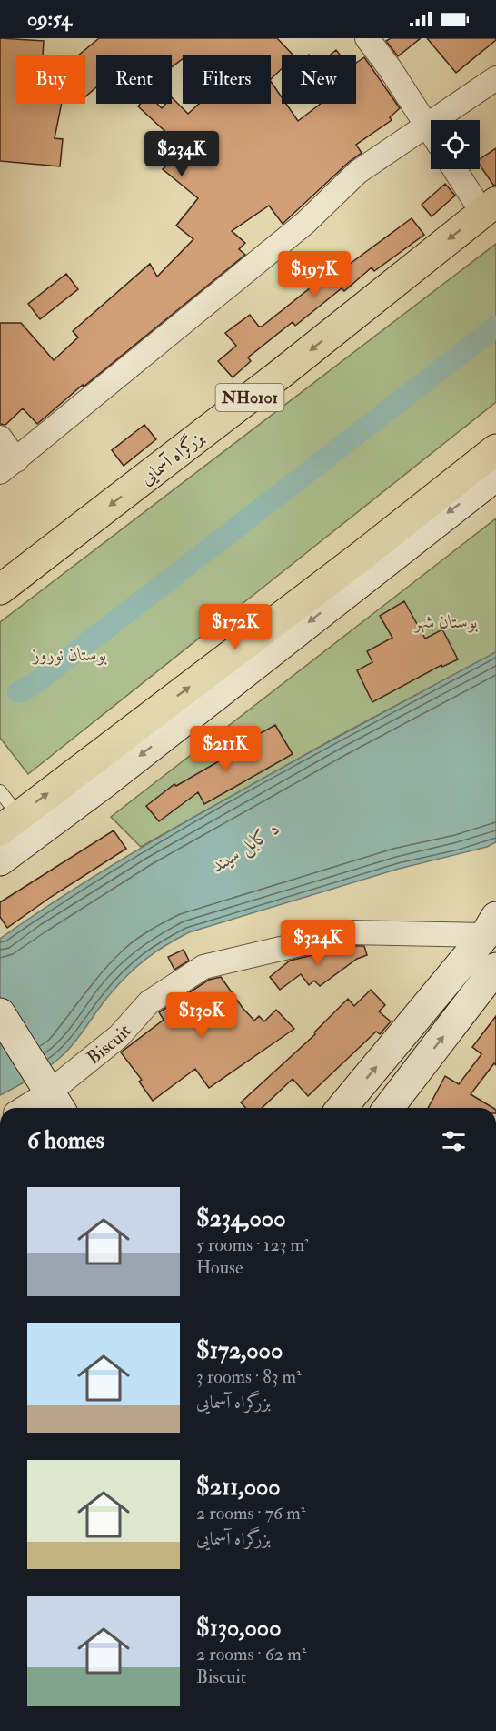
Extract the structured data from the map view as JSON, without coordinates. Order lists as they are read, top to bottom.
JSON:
{
  "streets": {
    "highway": ["NH0101", "بزرگراه آسمایی"],
    "street": ["Biscuit"]
  },
  "water": ["د کابل سيند"],
  "parks": ["بوستان شهر", "بوستان نوروز"],
  "page": {
    "status": "09:54",
    "chip": [
      "Buy",
      "Rent",
      "Filters",
      "New"
    ],
    "price": [
      "$234K",
      "$197K",
      "$172K",
      "$211K",
      "$324K",
      "$130K"
    ],
    "heading": "6 homes",
    "list": [
      {
        "name": "$234,000",
        "note": "5 rooms · 123 m² · House"
      },
      {
        "name": "$172,000",
        "note": "3 rooms · 83 m² · بزرگراه آسمایی"
      },
      {
        "name": "$211,000",
        "note": "2 rooms · 76 m² · بزرگراه آسمایی"
      },
      {
        "name": "$130,000",
        "note": "2 rooms · 62 m² · Biscuit"
      }
    ]
  }
}
